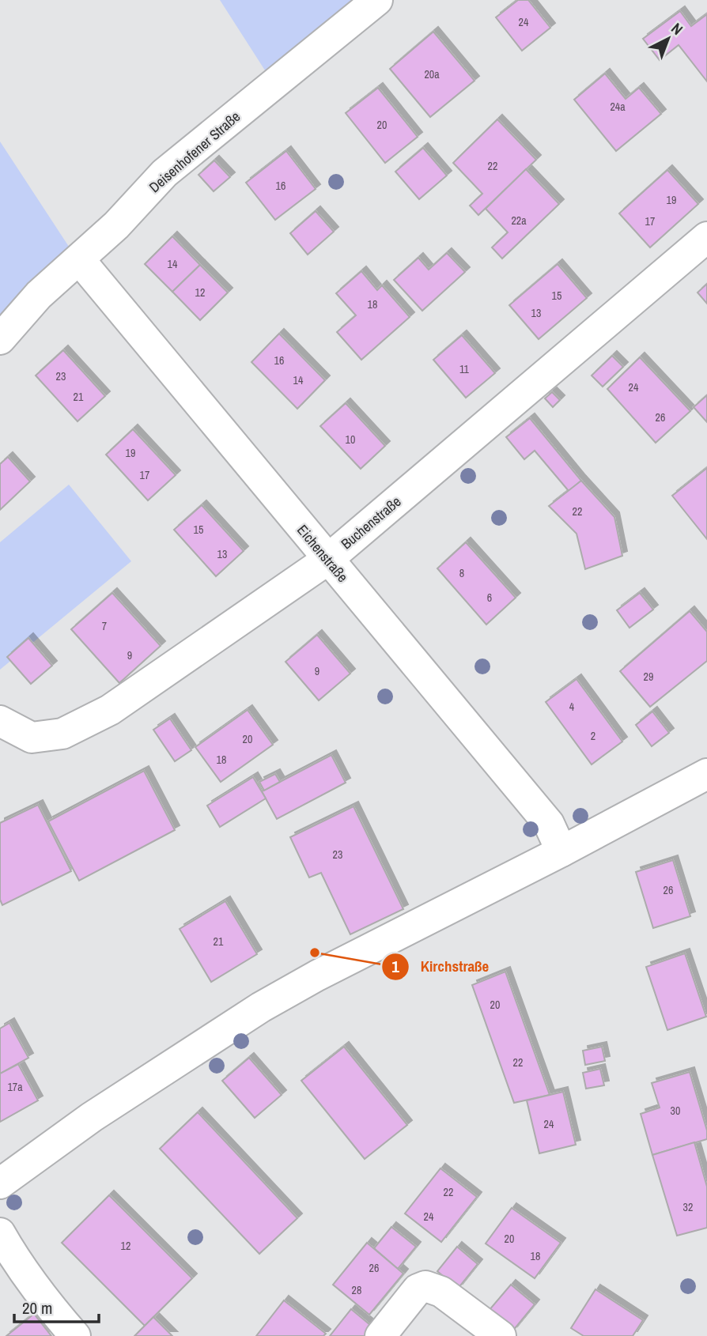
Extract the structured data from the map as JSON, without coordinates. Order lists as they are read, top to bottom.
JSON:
{
  "streets": {
    "street": ["Deisenhofener Straße", "Buchenstraße", "Eichenstraße"]
  },
  "crossings": [
    ["Deisenhofener Straße", "Eichenstraße"],
    ["Buchenstraße", "Eichenstraße"]
  ],
  "places": ["Kirchstraße"],
  "house_numbers": [
    "24",
    "20a",
    "24a",
    "20",
    "22",
    "16",
    "19",
    "22a",
    "17",
    "14",
    "12",
    "15",
    "18",
    "13",
    "16",
    "11",
    "23",
    "14",
    "24",
    "21",
    "26",
    "10",
    "19",
    "17",
    "22",
    "15",
    "13",
    "8",
    "6",
    "7",
    "9",
    "9",
    "29",
    "4",
    "2",
    "20",
    "18",
    "23",
    "26",
    "21",
    "20",
    "22",
    "17a",
    "30",
    "24",
    "22",
    "32",
    "24",
    "20",
    "12",
    "18",
    "26",
    "28"
  ],
  "scale_bar": "20 m",
  "north": "top right"
}
